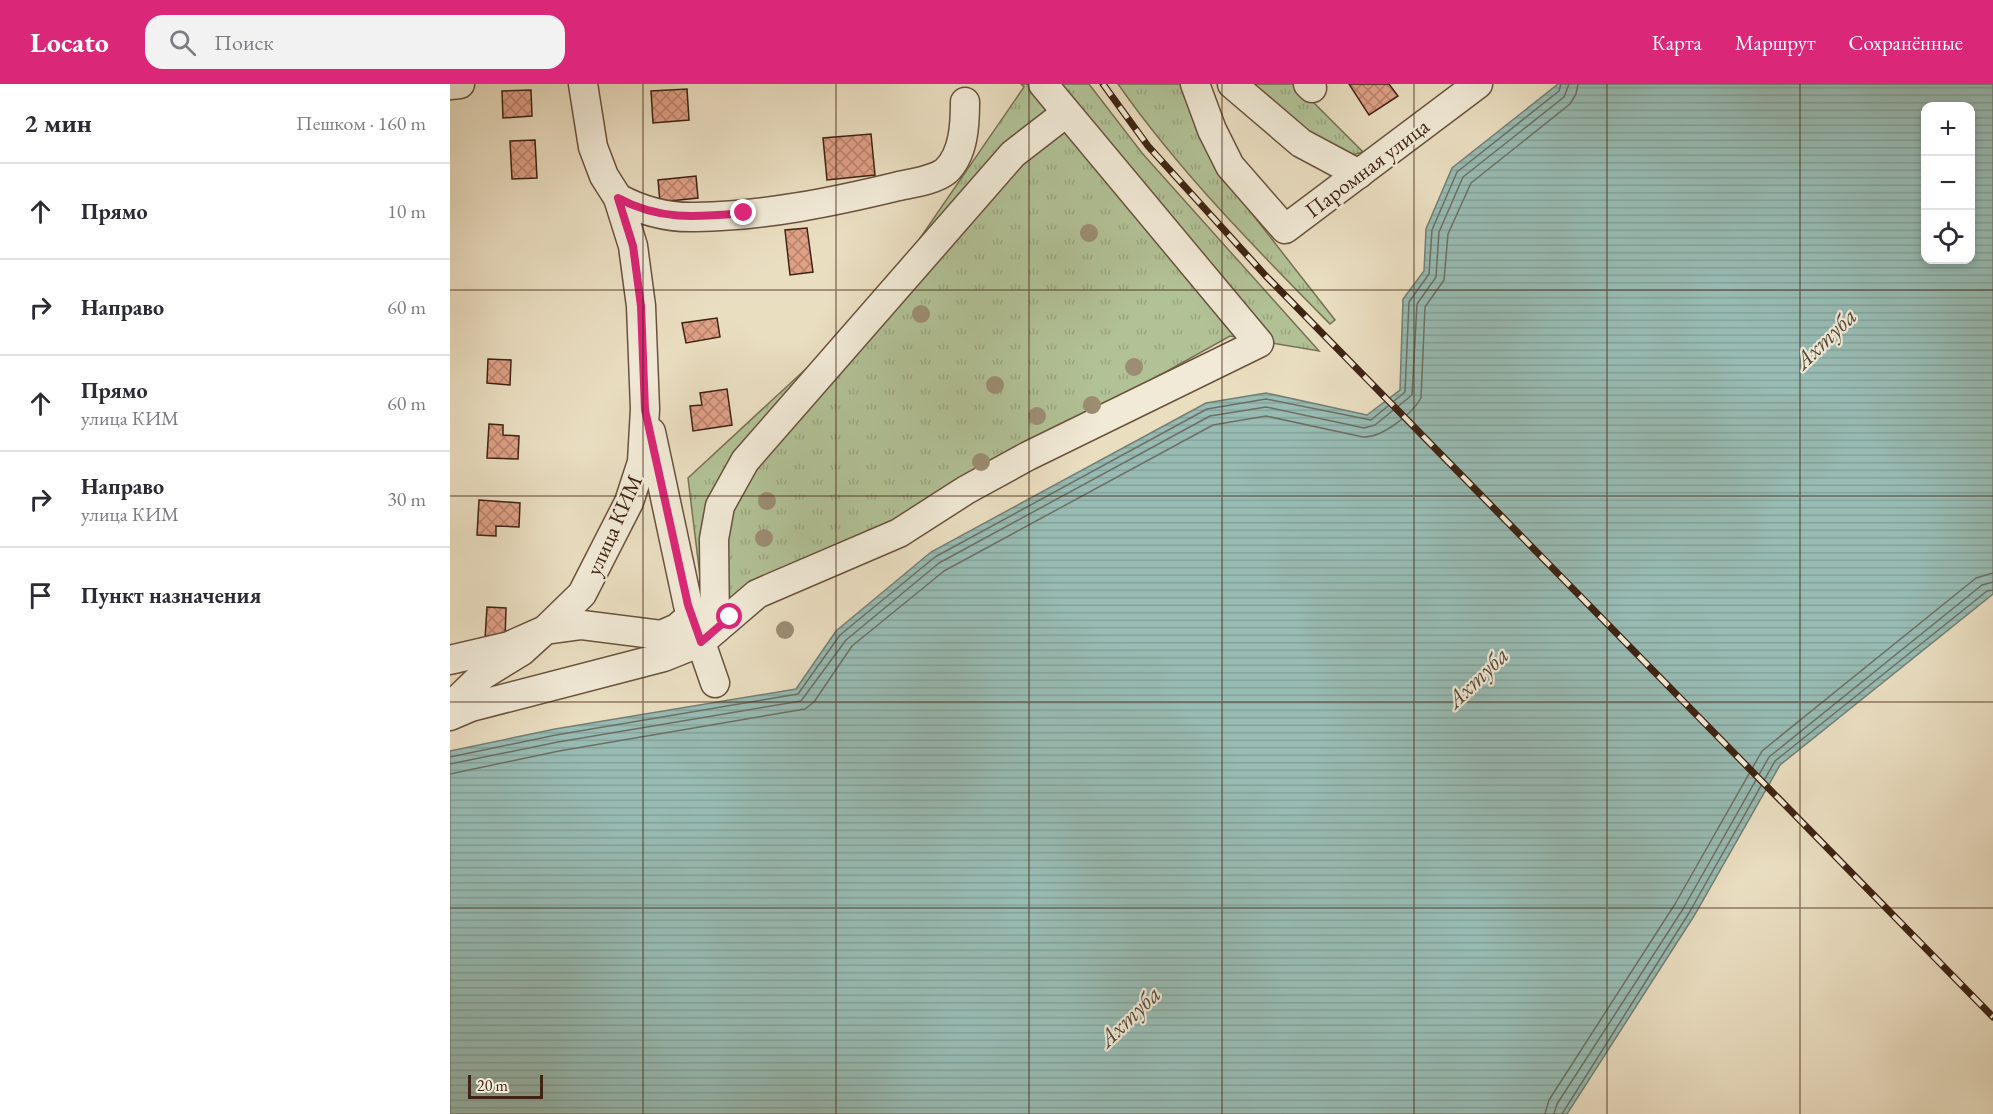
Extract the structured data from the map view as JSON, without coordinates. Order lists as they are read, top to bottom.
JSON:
{
  "streets": {
    "street": ["Паромная улица", "улица КИМ"]
  },
  "water": ["Ахтуба"],
  "scale_bar": "20 m",
  "page": {
    "header": "Locato",
    "search": "Поиск",
    "nav": ["Карта", "Маршрут", "Сохранённые"],
    "heading": ["2 мин", "Пешком · 160 m"],
    "map_buttons": ["+", "−"],
    "list": [
      ["Прямо", "10 m"],
      ["Направо", "60 m"],
      ["Прямо", "улица КИМ", "60 m"],
      ["Направо", "улица КИМ", "30 m"],
      "Пункт назначения"
    ],
    "scale": "20 m"
  }
}
